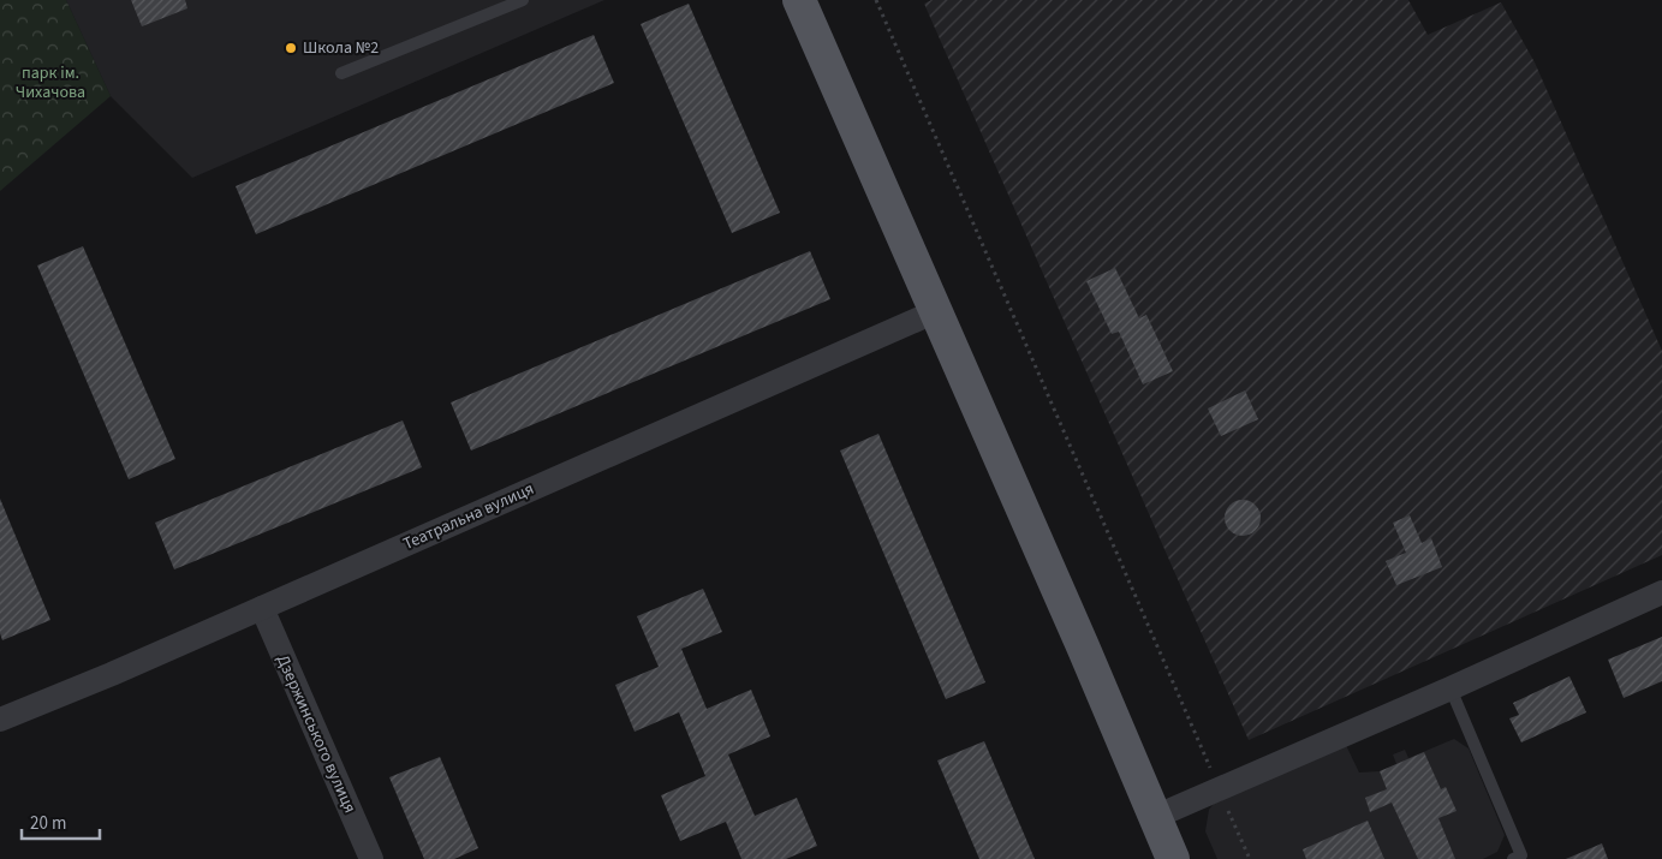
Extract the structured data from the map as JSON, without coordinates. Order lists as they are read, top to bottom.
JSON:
{
  "streets": {
    "street": ["Театральна вулиця", "Дзержинського вулиця"]
  },
  "crossings": [
    ["Театральна вулиця", "Дзержинського вулиця"]
  ],
  "parks": ["парк ім. Чихачова"],
  "places": ["Школа №2"],
  "scale_bar": "20 m"
}
